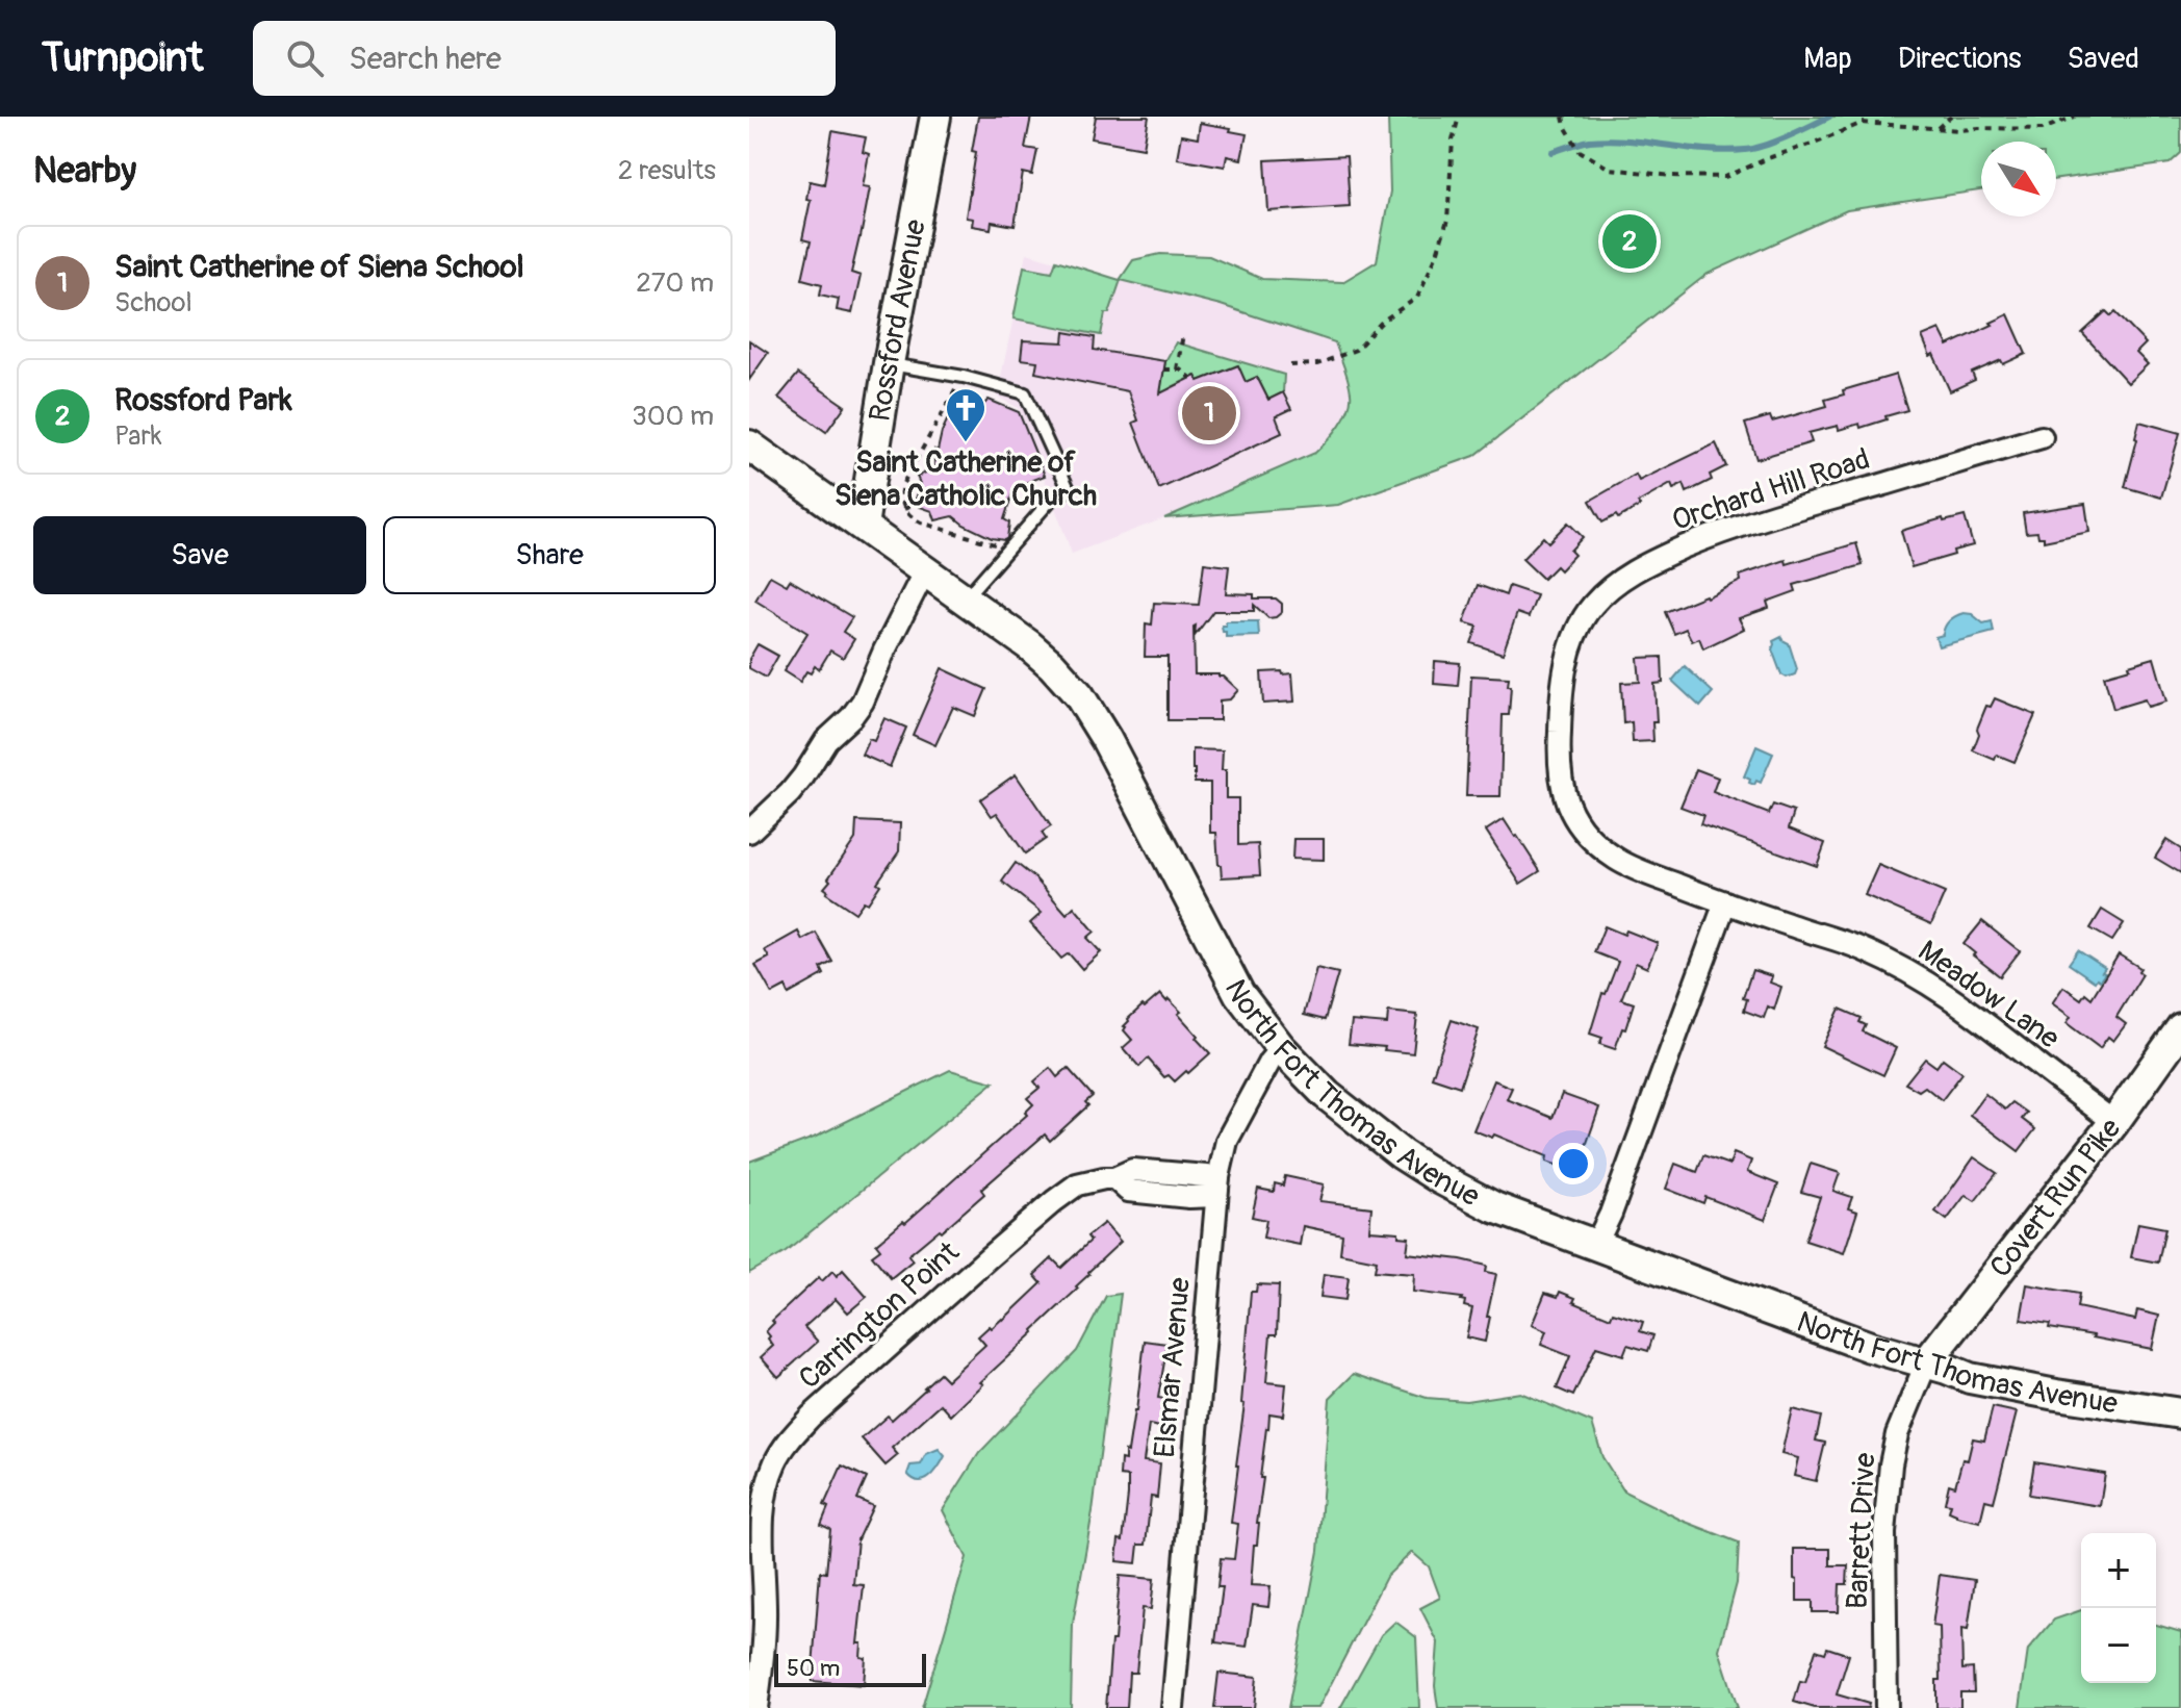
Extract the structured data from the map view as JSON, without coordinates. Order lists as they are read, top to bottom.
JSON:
{
  "streets": {
    "street": [
      "Rossford Avenue",
      "Orchard Hill Road",
      "Meadow Lane",
      "North Fort Thomas Avenue",
      "Covert Run Pike",
      "Carrington Point",
      "Elsmar Avenue",
      "Barrett Drive"
    ]
  },
  "crossings": [
    ["Rossford Avenue", "North Fort Thomas Avenue"],
    ["Orchard Hill Road", "Meadow Lane"],
    ["Meadow Lane", "Covert Run Pike"],
    ["North Fort Thomas Avenue", "Covert Run Pike"],
    ["North Fort Thomas Avenue", "Elsmar Avenue"],
    ["North Fort Thomas Avenue", "Barrett Drive"],
    ["Covert Run Pike", "Barrett Drive"],
    ["Carrington Point", "Elsmar Avenue"]
  ],
  "places": {
    "church": ["Saint Catherine of Siena Catholic Church"]
  },
  "scale_bar": "50 m",
  "north": "bottom right",
  "page": {
    "header": "Turnpoint",
    "search": "Search here",
    "nav": ["Map", "Directions", "Saved"],
    "heading": ["Nearby", "2 results"],
    "pins": ["2", "1"],
    "list": [
      {
        "mark": "1",
        "name": "Saint Catherine of Siena School",
        "note": "School",
        "value": "270 m"
      },
      {
        "mark": "2",
        "name": "Rossford Park",
        "note": "Park",
        "value": "300 m"
      }
    ],
    "buttons": ["Save", "Share"],
    "map_buttons": ["+", "−"],
    "scale": "50 m"
  }
}
